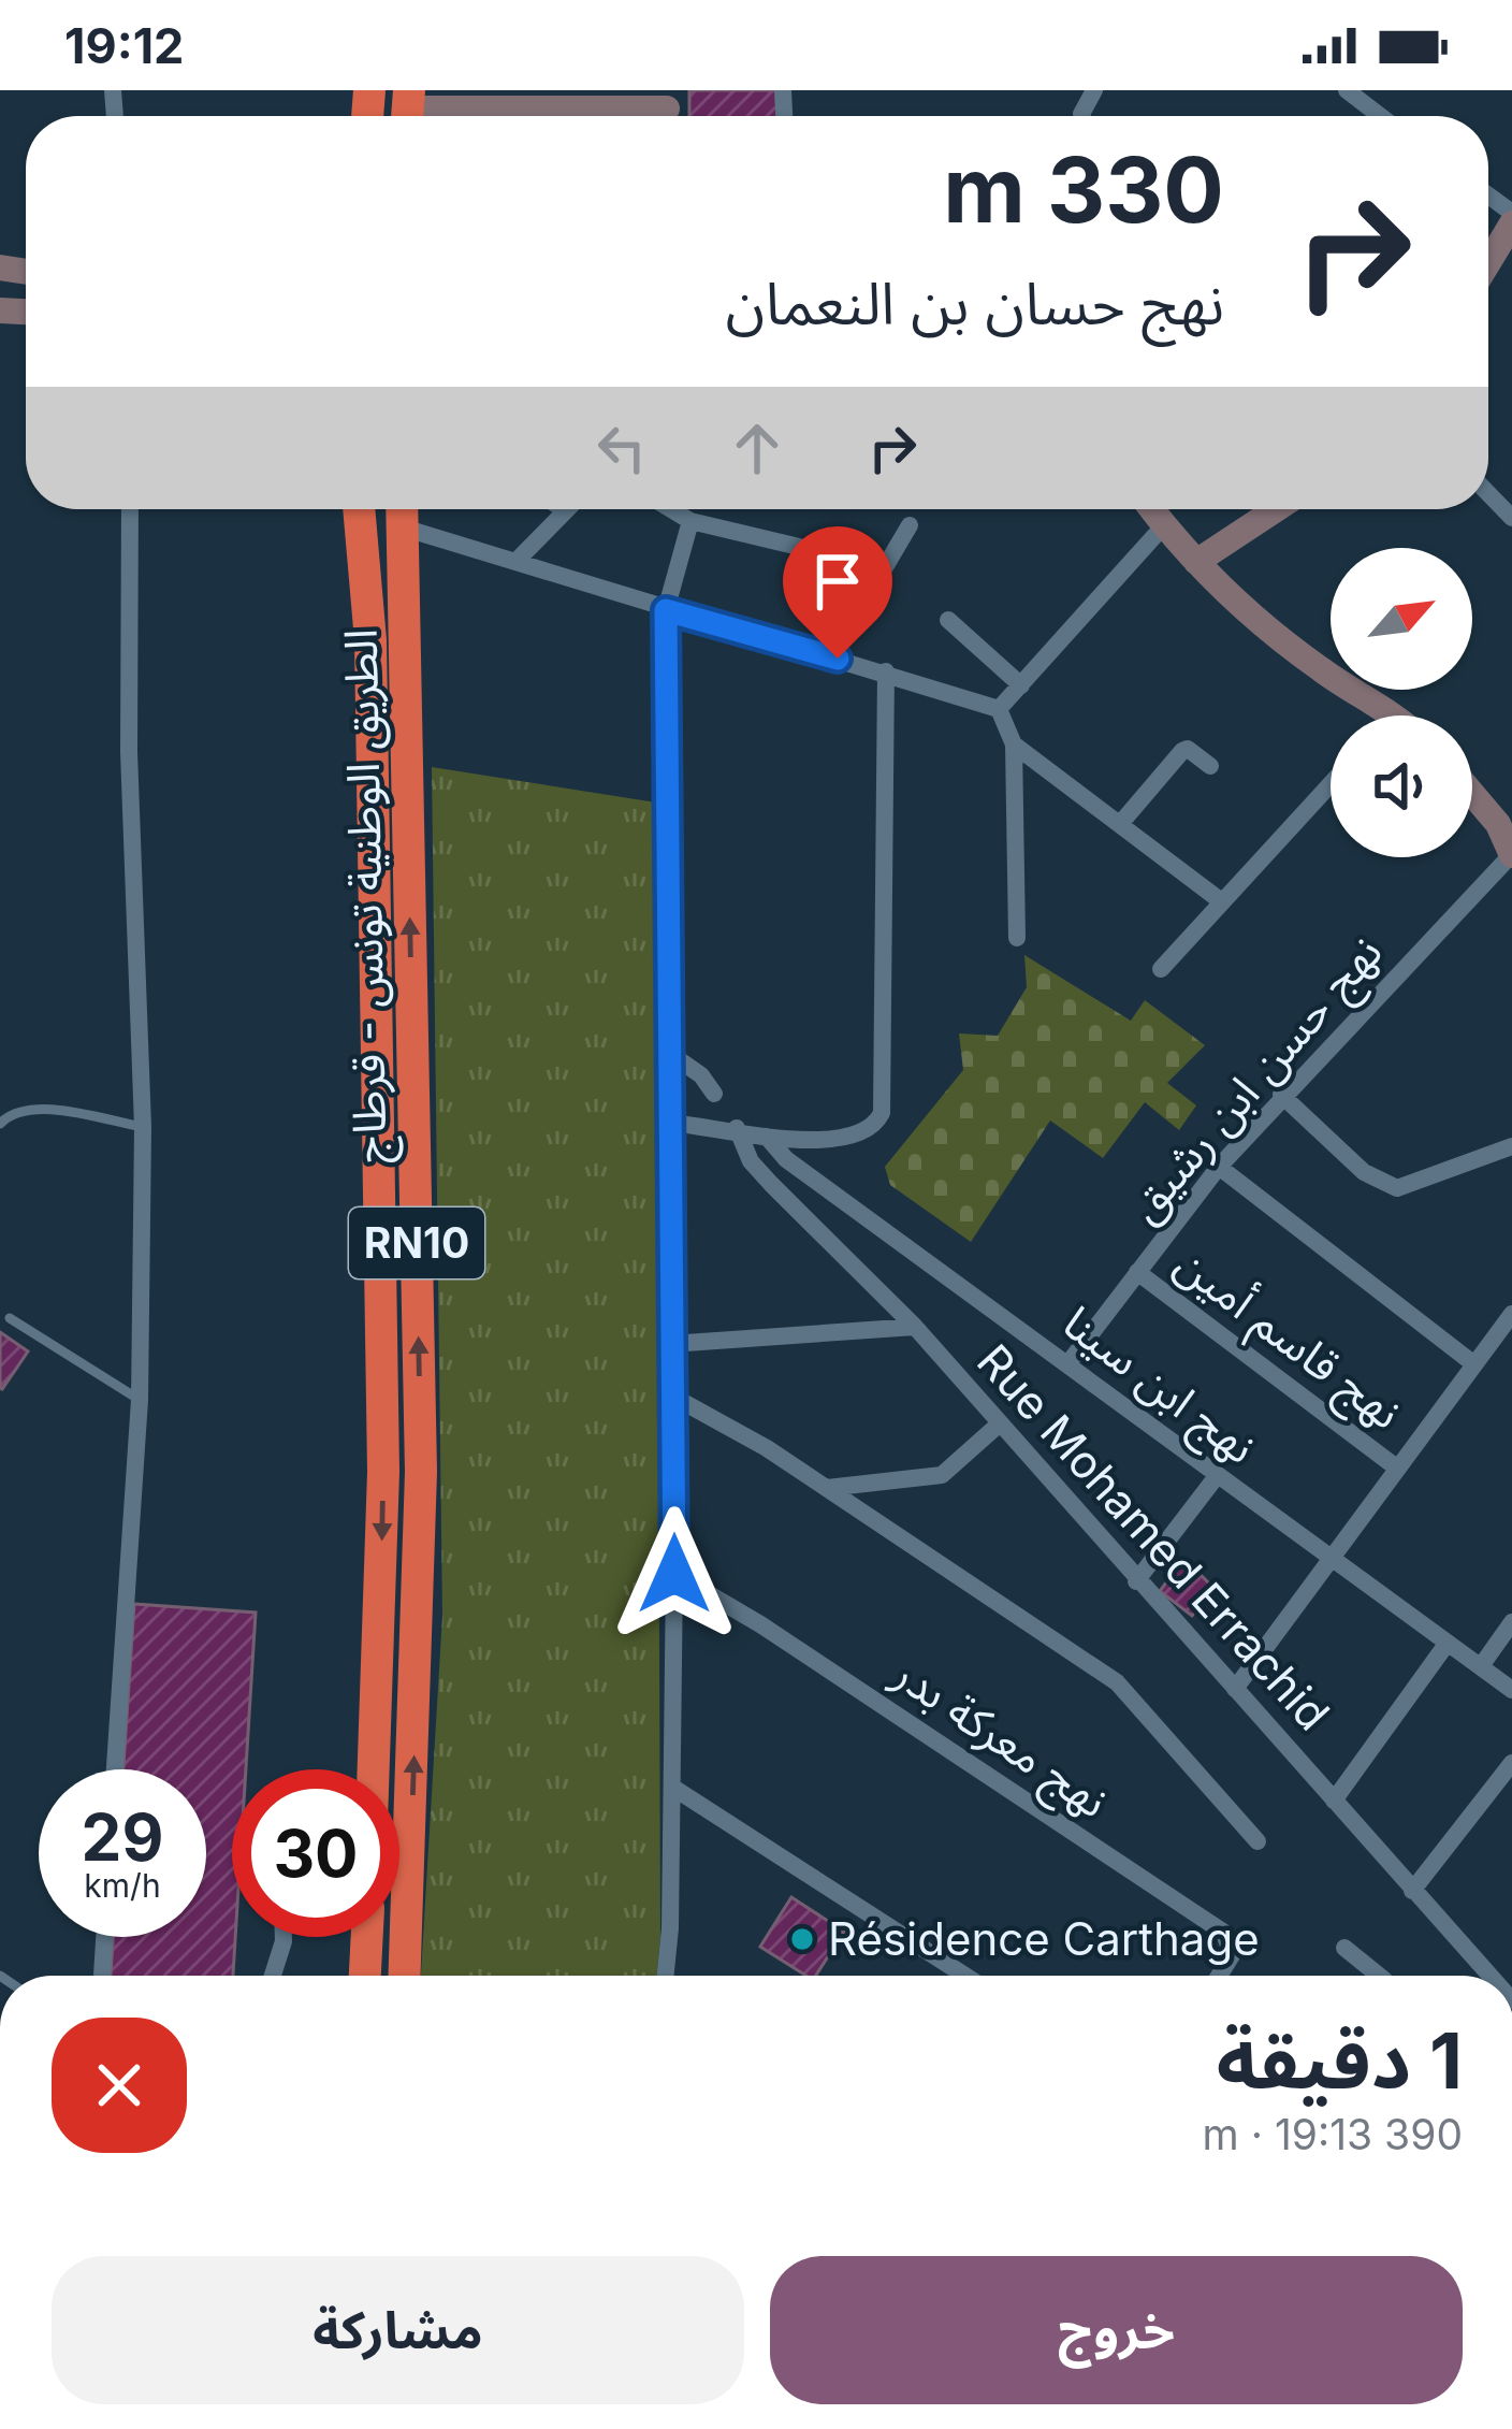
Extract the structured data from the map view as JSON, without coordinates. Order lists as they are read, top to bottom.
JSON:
{
  "streets": {
    "highway": ["الطريق الوطنية تونس - قرطاج", "RN10"],
    "street": [
      "نهج حسن ابن رشيق",
      "نهج قاسم أمين",
      "نهج ابن سينا",
      "Rue Mohamed Errachid",
      "نهج معركة بدر"
    ]
  },
  "crossings": [
    ["نهج حسن ابن رشيق", "نهج قاسم أمين"],
    ["نهج حسن ابن رشيق", "نهج ابن سينا"]
  ],
  "places": ["Résidence Carthage"],
  "north": "top right",
  "page": {
    "status": "19:12",
    "turn": ["330 m", "نهج حسان بن النعمان"],
    "speed": "29 km/h",
    "limit": "30",
    "heading": ["1 دقيقة", "390 m · 19:13"],
    "buttons": ["خروج", "مشاركة"]
  }
}
